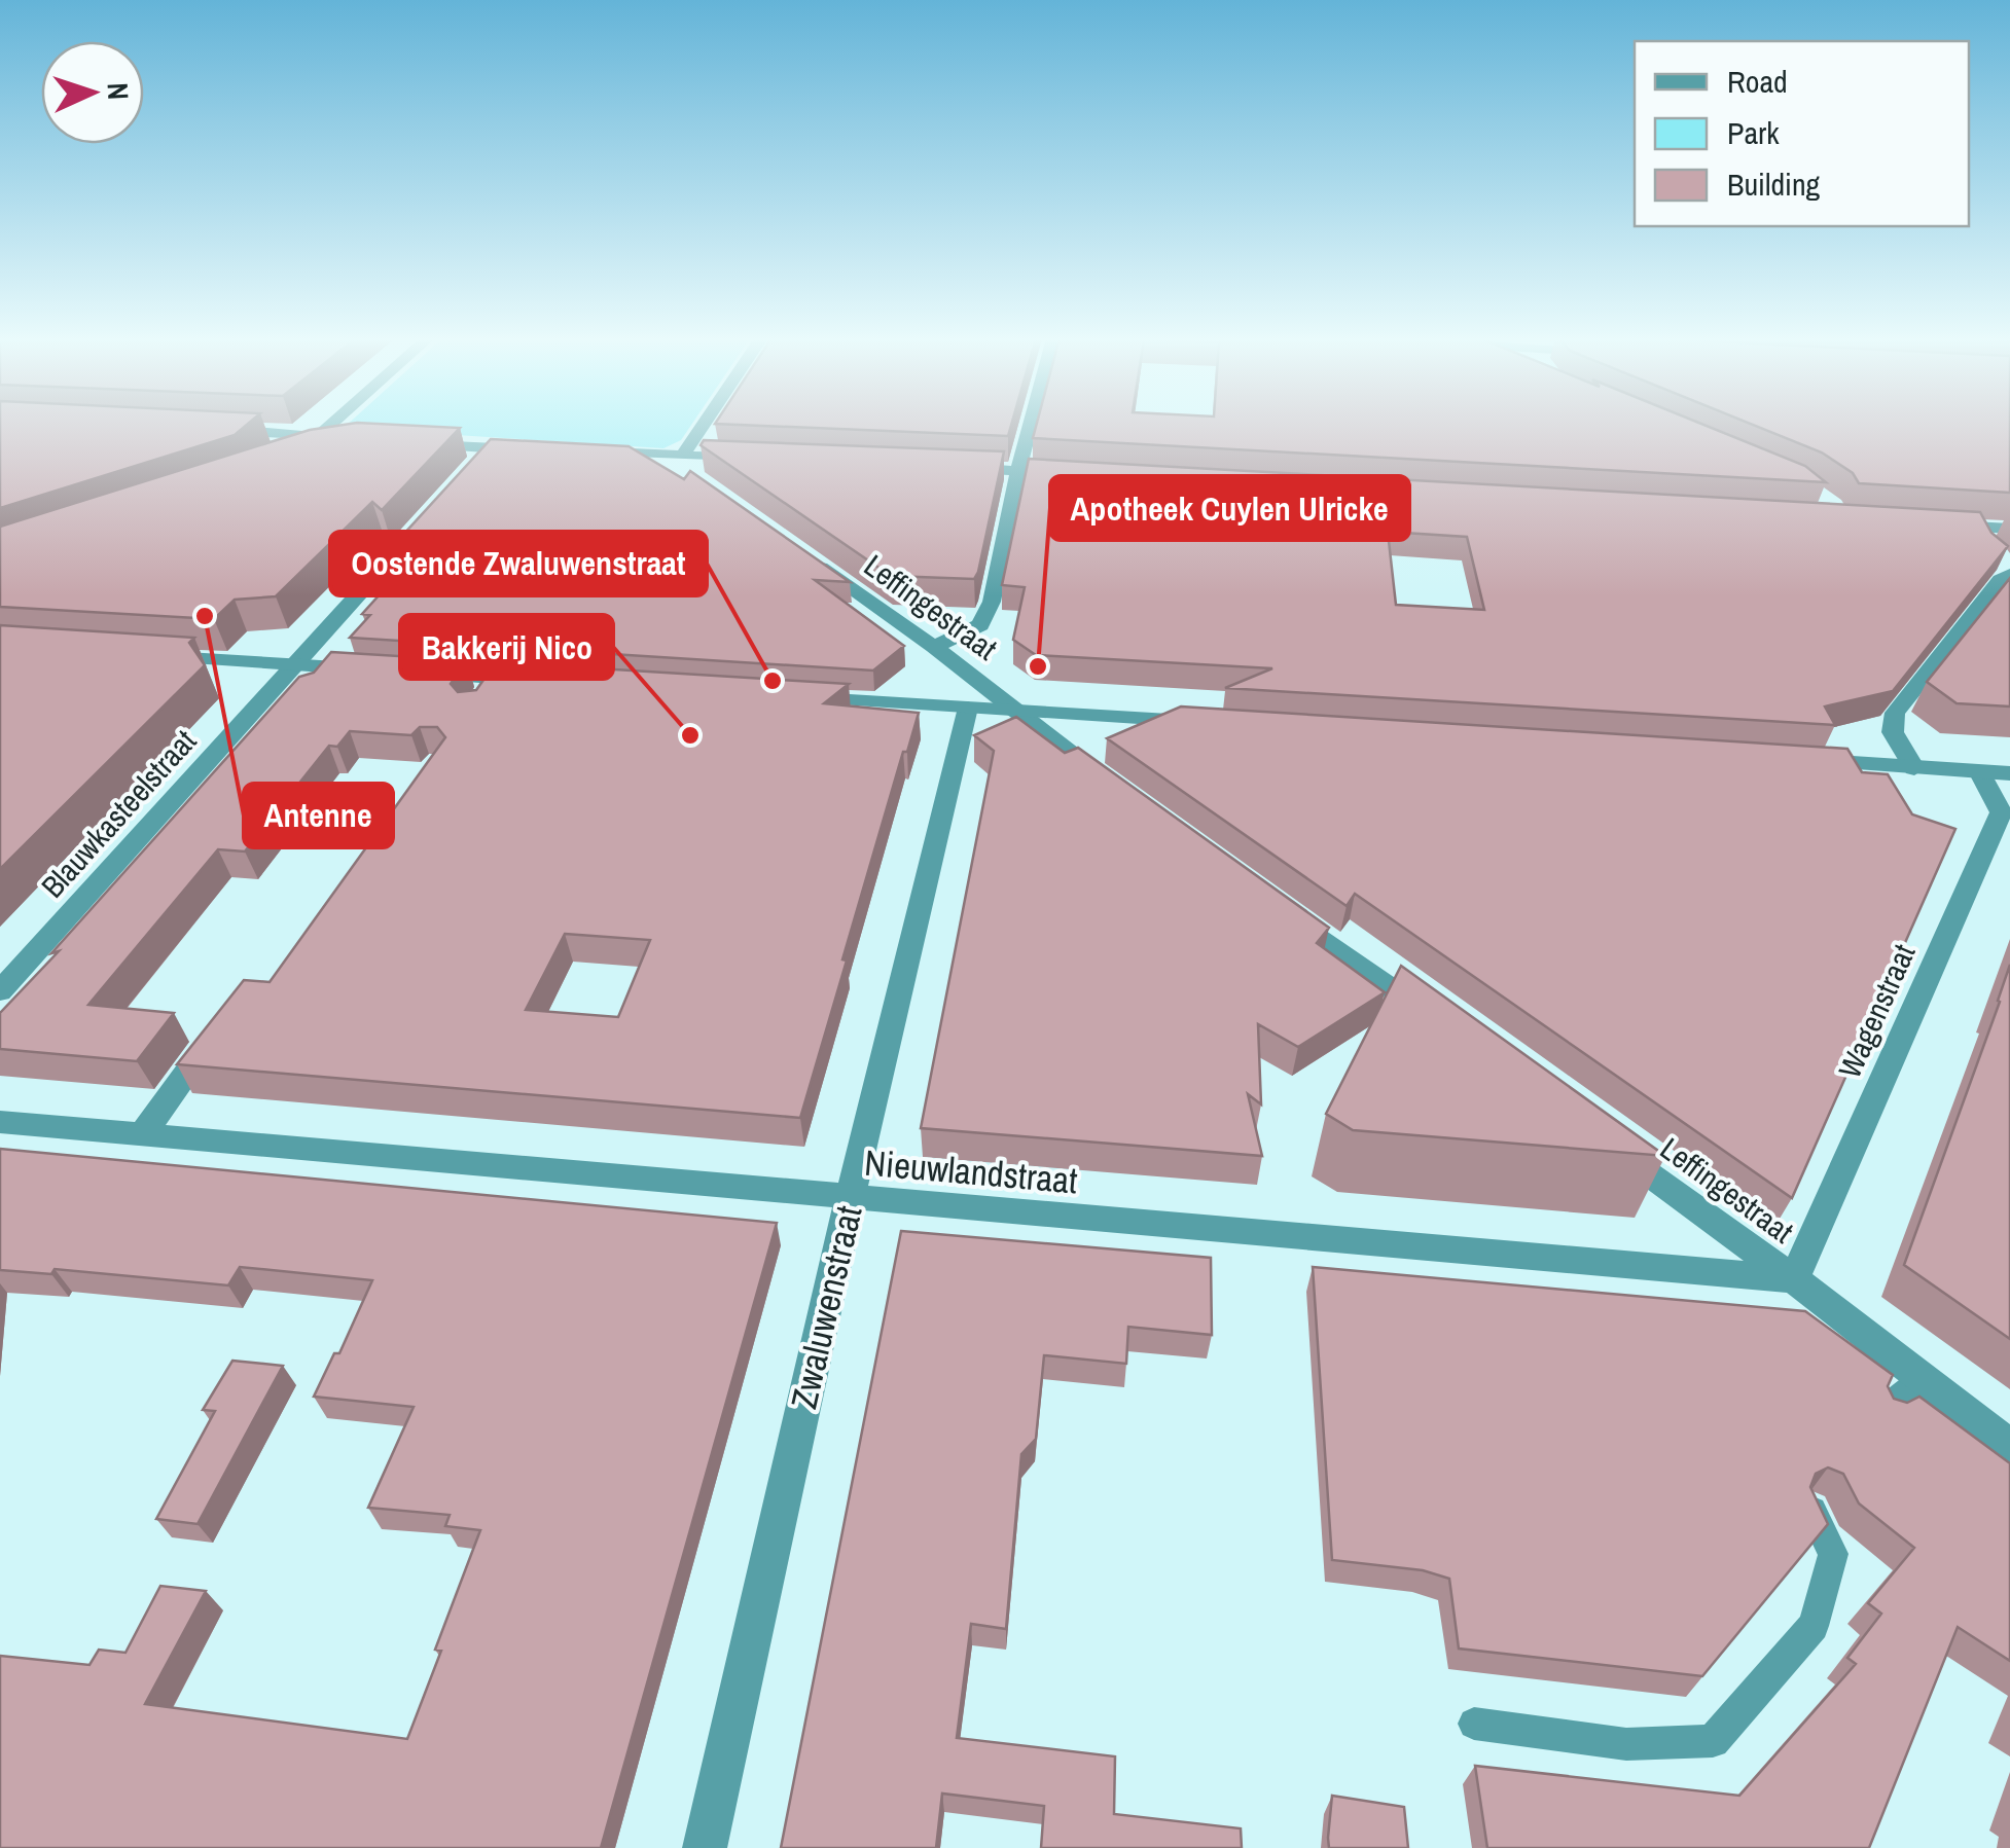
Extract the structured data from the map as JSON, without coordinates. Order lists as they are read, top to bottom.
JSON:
{
  "streets": {
    "street": [
      "Leffingestraat",
      "Blauwkasteelstraat",
      "Wagenstraat",
      "Nieuwlandstraat",
      "Zwaluwenstraat"
    ]
  },
  "crossings": [
    ["Leffingestraat", "Wagenstraat"],
    ["Leffingestraat", "Nieuwlandstraat"],
    ["Wagenstraat", "Nieuwlandstraat"],
    ["Nieuwlandstraat", "Zwaluwenstraat"]
  ],
  "places": [
    "Antenne",
    "Apotheek Cuylen Ulricke",
    "Oostende Zwaluwenstraat",
    "Bakkerij Nico"
  ],
  "legend": ["Road", "Park", "Building"],
  "north": "right"
}
